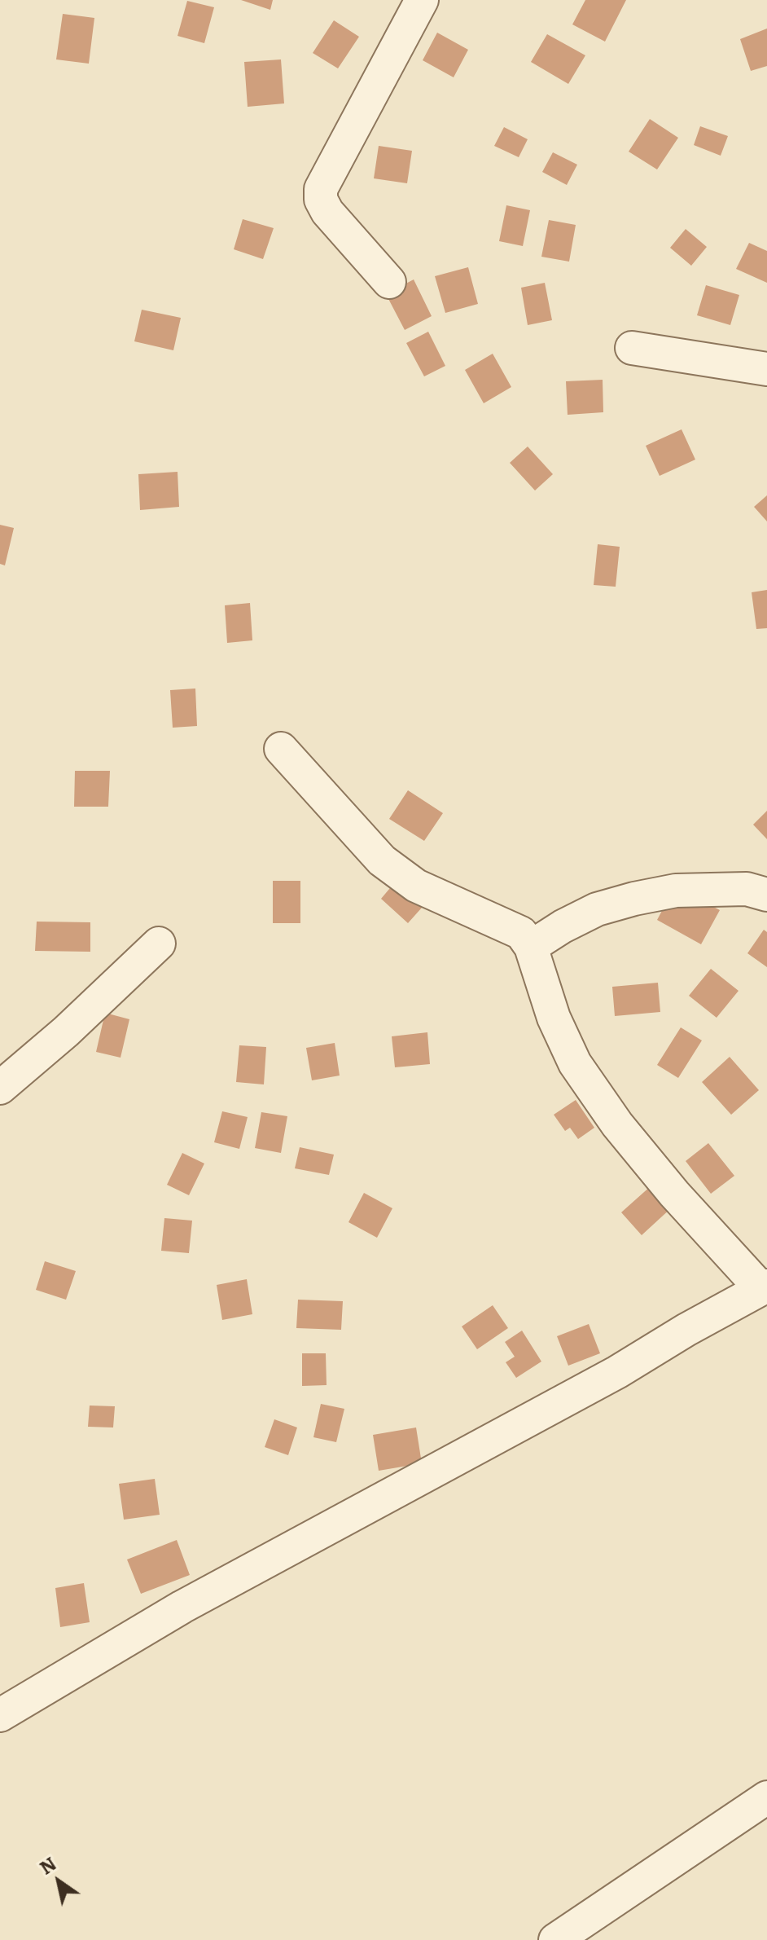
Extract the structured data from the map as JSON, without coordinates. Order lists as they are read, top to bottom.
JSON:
{
  "north": "top left"
}
